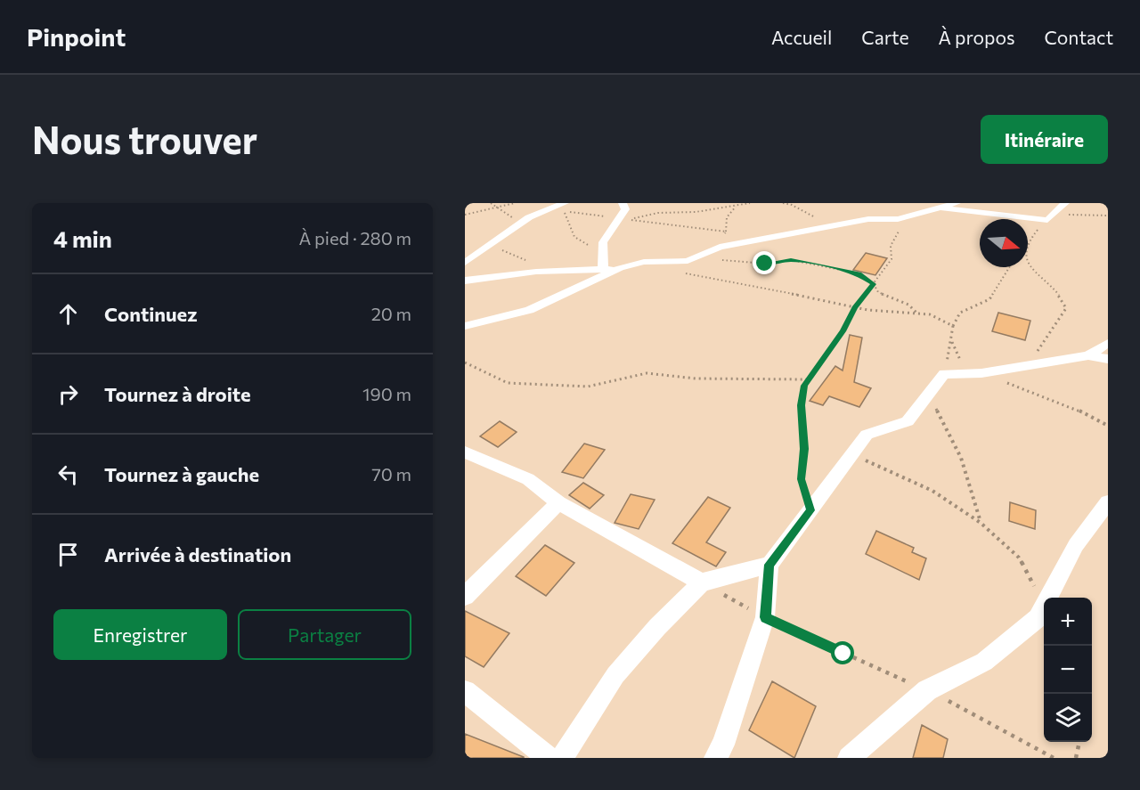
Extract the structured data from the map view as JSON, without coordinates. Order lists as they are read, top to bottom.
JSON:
{
  "north": "right",
  "page": {
    "header": "Pinpoint",
    "nav": [
      "Accueil",
      "Carte",
      "À propos",
      "Contact"
    ],
    "buttons": [
      "Itinéraire",
      ["Enregistrer", "Partager"]
    ],
    "title": "Nous trouver",
    "heading": ["4 min", "À pied · 280 m"],
    "list": [
      ["Continuez", "20 m"],
      ["Tournez à droite", "190 m"],
      ["Tournez à gauche", "70 m"],
      "Arrivée à destination"
    ],
    "map_buttons": ["+", "−"]
  }
}
